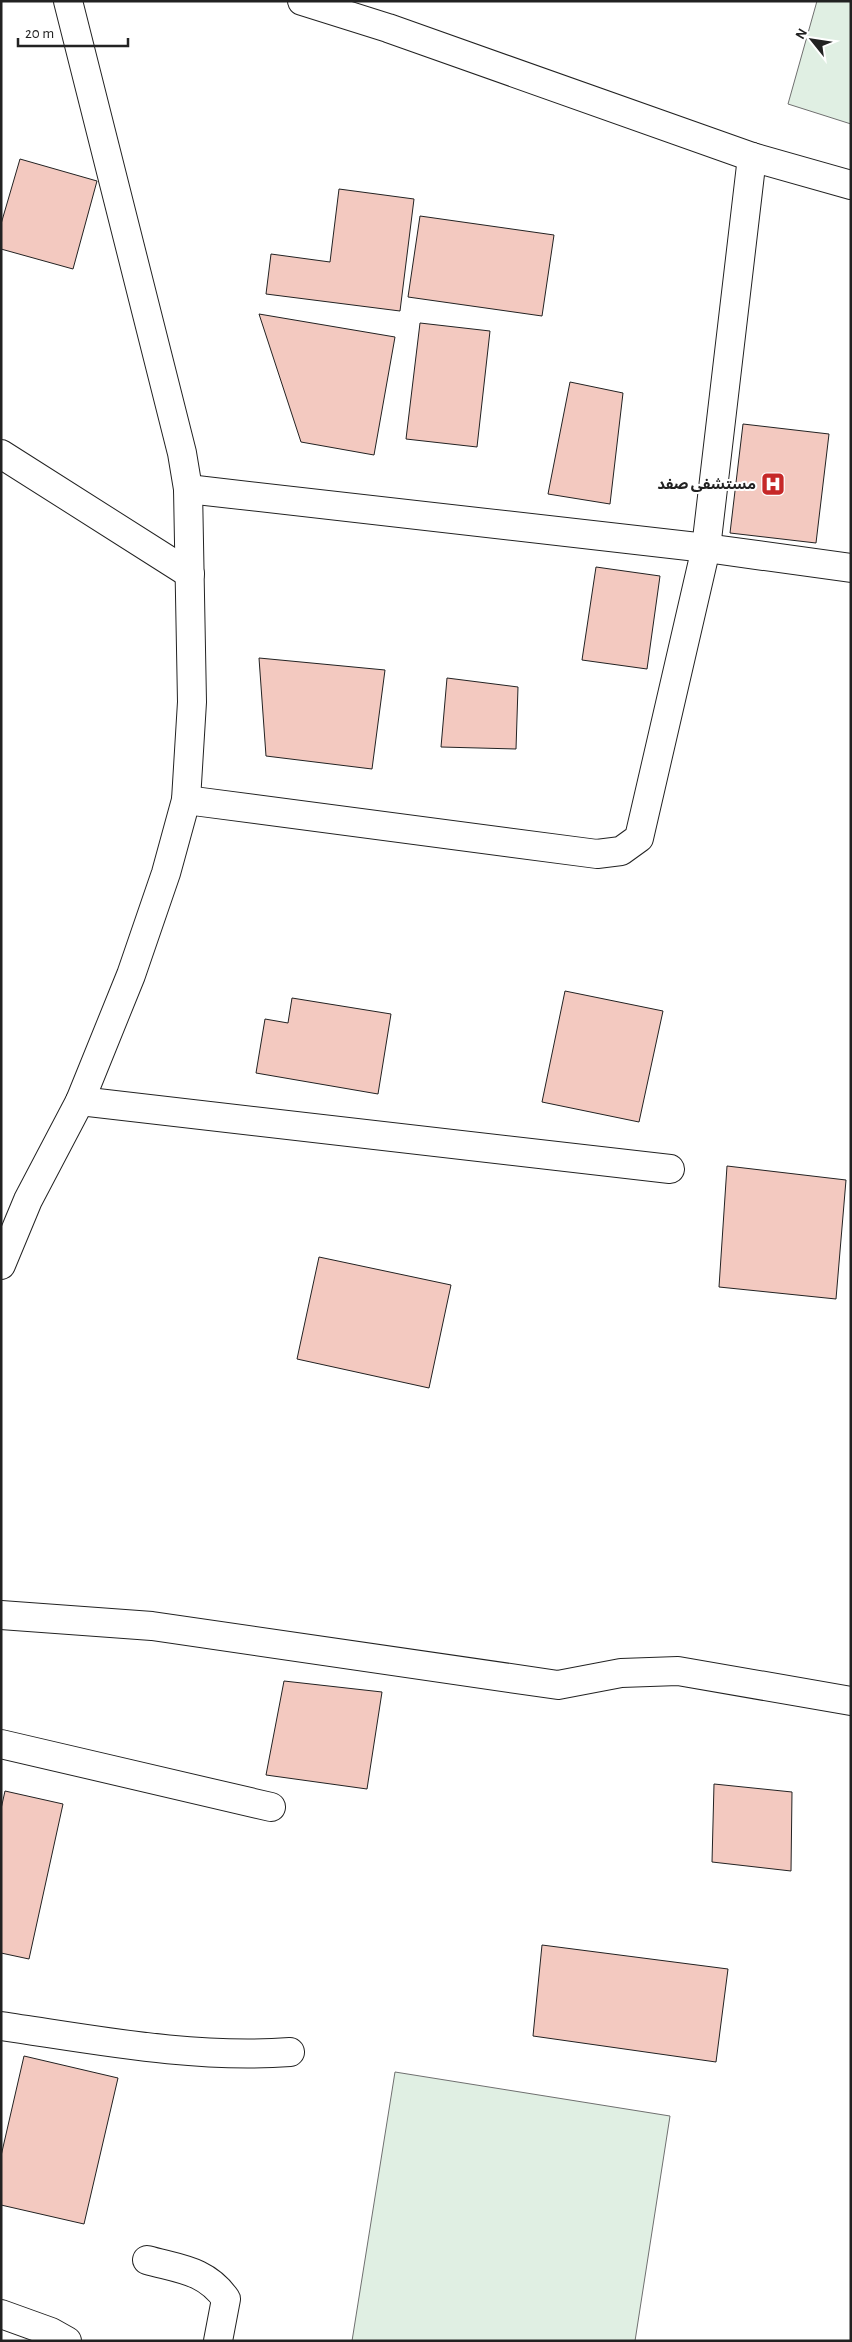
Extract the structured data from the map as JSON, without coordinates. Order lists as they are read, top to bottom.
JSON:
{
  "places": {
    "hospital": ["مستشفى صفد"]
  },
  "scale_bar": "20 m",
  "north": "top left"
}
